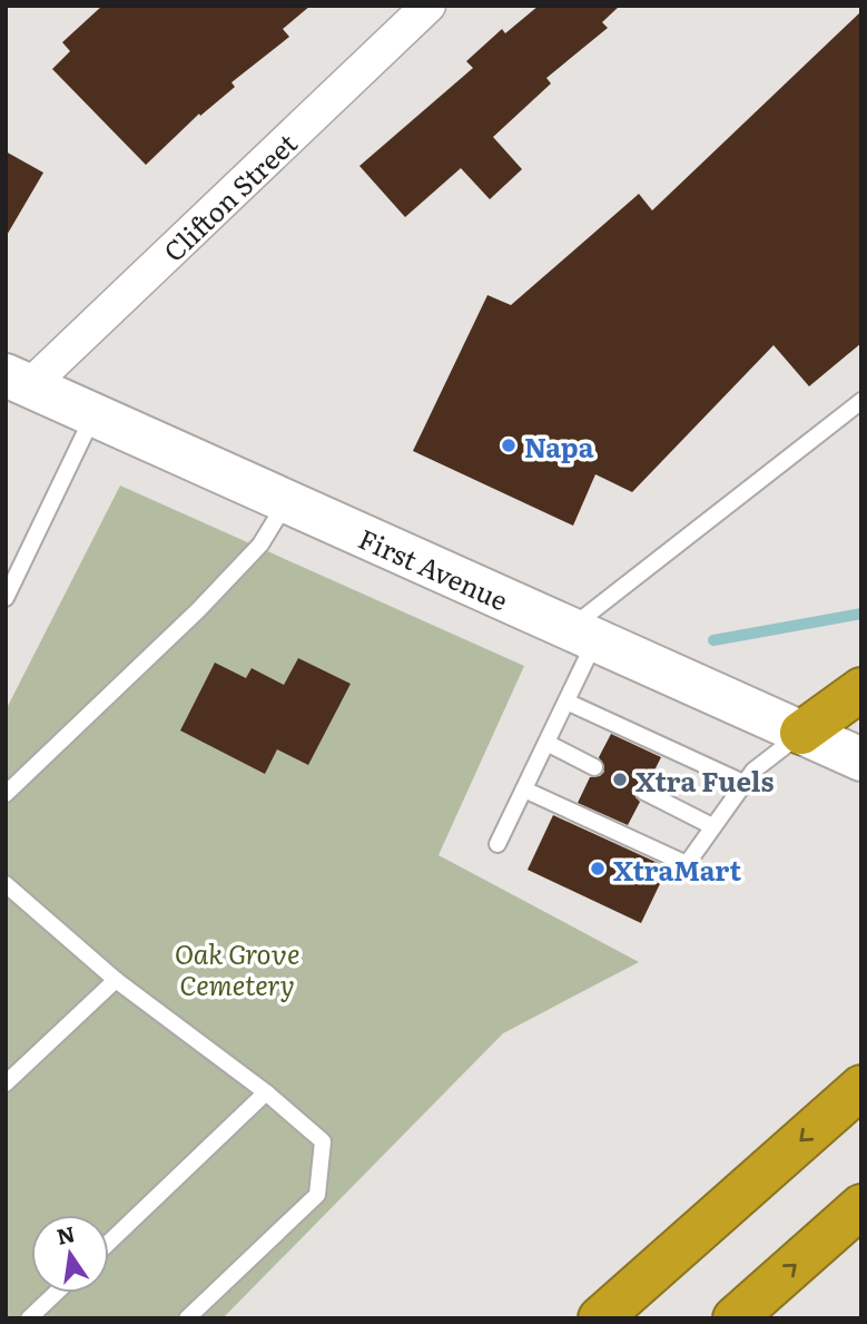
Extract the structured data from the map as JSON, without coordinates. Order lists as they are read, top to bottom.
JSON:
{
  "streets": {
    "main road": ["First Avenue"],
    "street": ["Clifton Street"]
  },
  "crossings": [
    ["Clifton Street", "First Avenue"]
  ],
  "parks": ["Oak Grove Cemetery"],
  "places": ["Napa", "Xtra Fuels", "XtraMart"],
  "north": "top"
}
